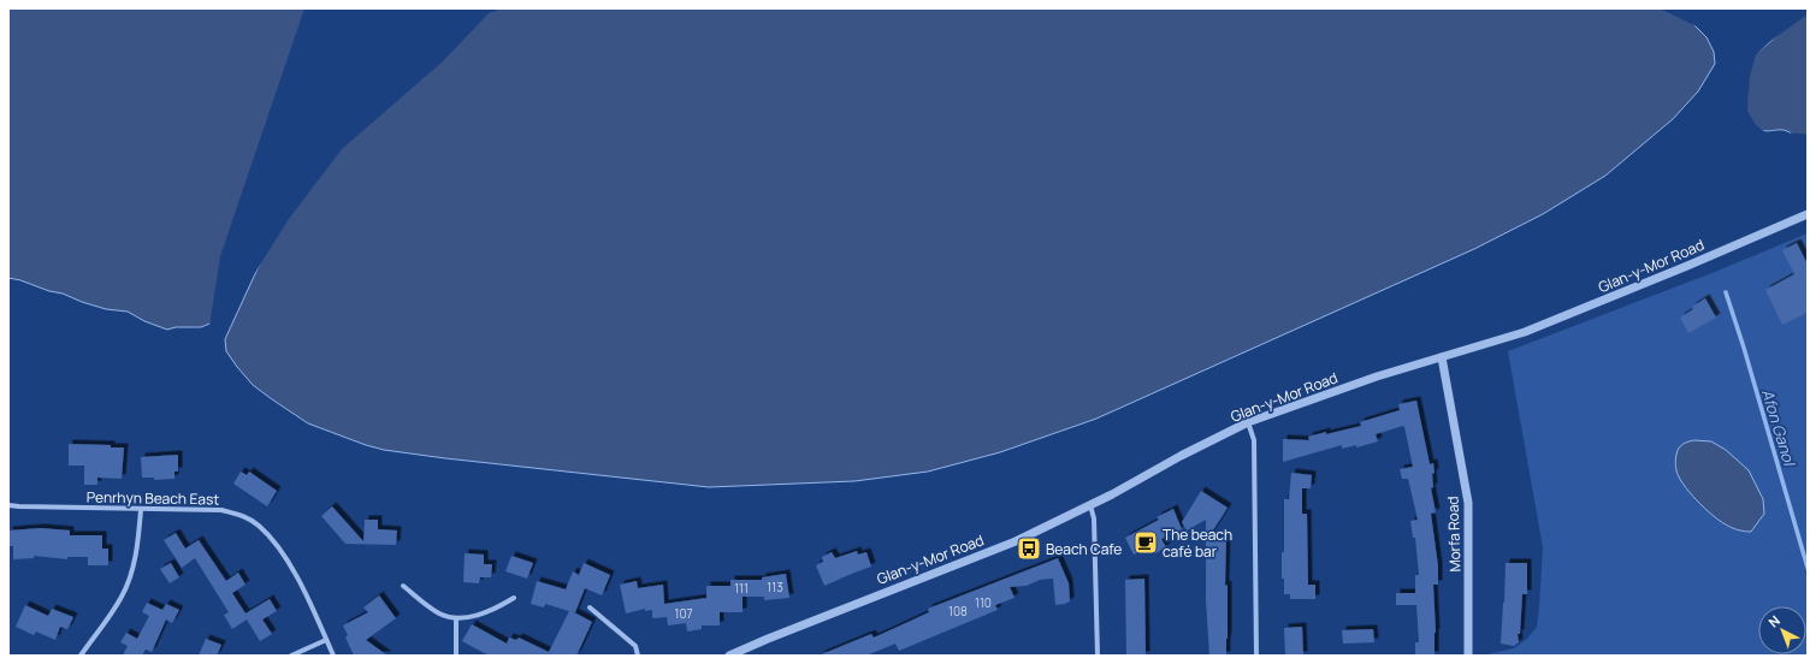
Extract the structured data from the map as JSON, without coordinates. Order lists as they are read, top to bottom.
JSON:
{
  "streets": {
    "street": ["Glan-y-Mor Road", "Penrhyn Beach East", "Morfa Road"]
  },
  "crossings": [
    ["Glan-y-Mor Road", "Morfa Road"]
  ],
  "water": ["Afon Ganol"],
  "places": {
    "cafe": ["The beach café bar"],
    "bus stop": ["Beach Cafe"]
  },
  "house_numbers": [
    "113",
    "111",
    "110",
    "108",
    "107"
  ],
  "north": "top left"
}
